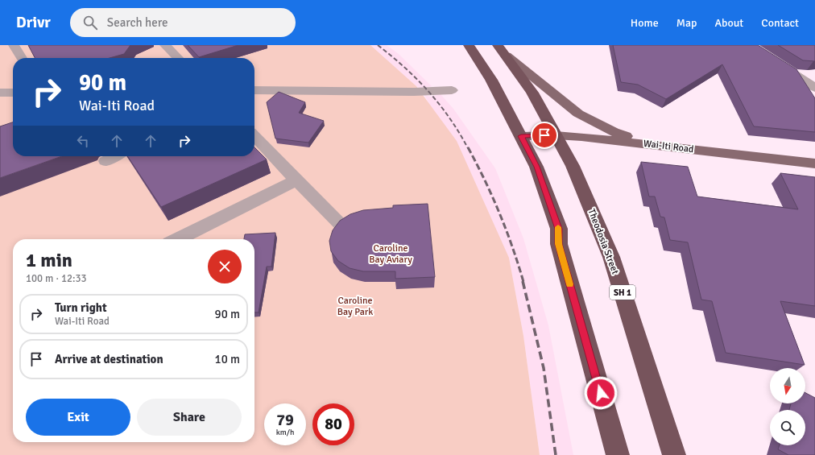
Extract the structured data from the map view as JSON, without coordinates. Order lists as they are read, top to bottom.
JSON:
{
  "streets": {
    "highway": ["Theodosia Street", "SH 1"],
    "main road": ["Wai-Iti Road"]
  },
  "crossings": [
    ["Wai-Iti Road", "Theodosia Street"]
  ],
  "parks": ["Caroline Bay Aviary", "Caroline Bay Park"],
  "north": "bottom",
  "page": {
    "header": "Drivr",
    "search": "Search here",
    "nav": [
      "Home",
      "Map",
      "About",
      "Contact"
    ],
    "turn": ["90 m", "Wai-Iti Road"],
    "heading": ["1 min", "100 m · 12:33"],
    "list": [
      {
        "name": "Turn right",
        "note": "Wai-Iti Road",
        "value": "90 m"
      },
      {
        "name": "Arrive at destination",
        "value": "10 m"
      }
    ],
    "buttons": ["Exit", "Share"],
    "speed": "79 km/h",
    "limit": "80"
  }
}
